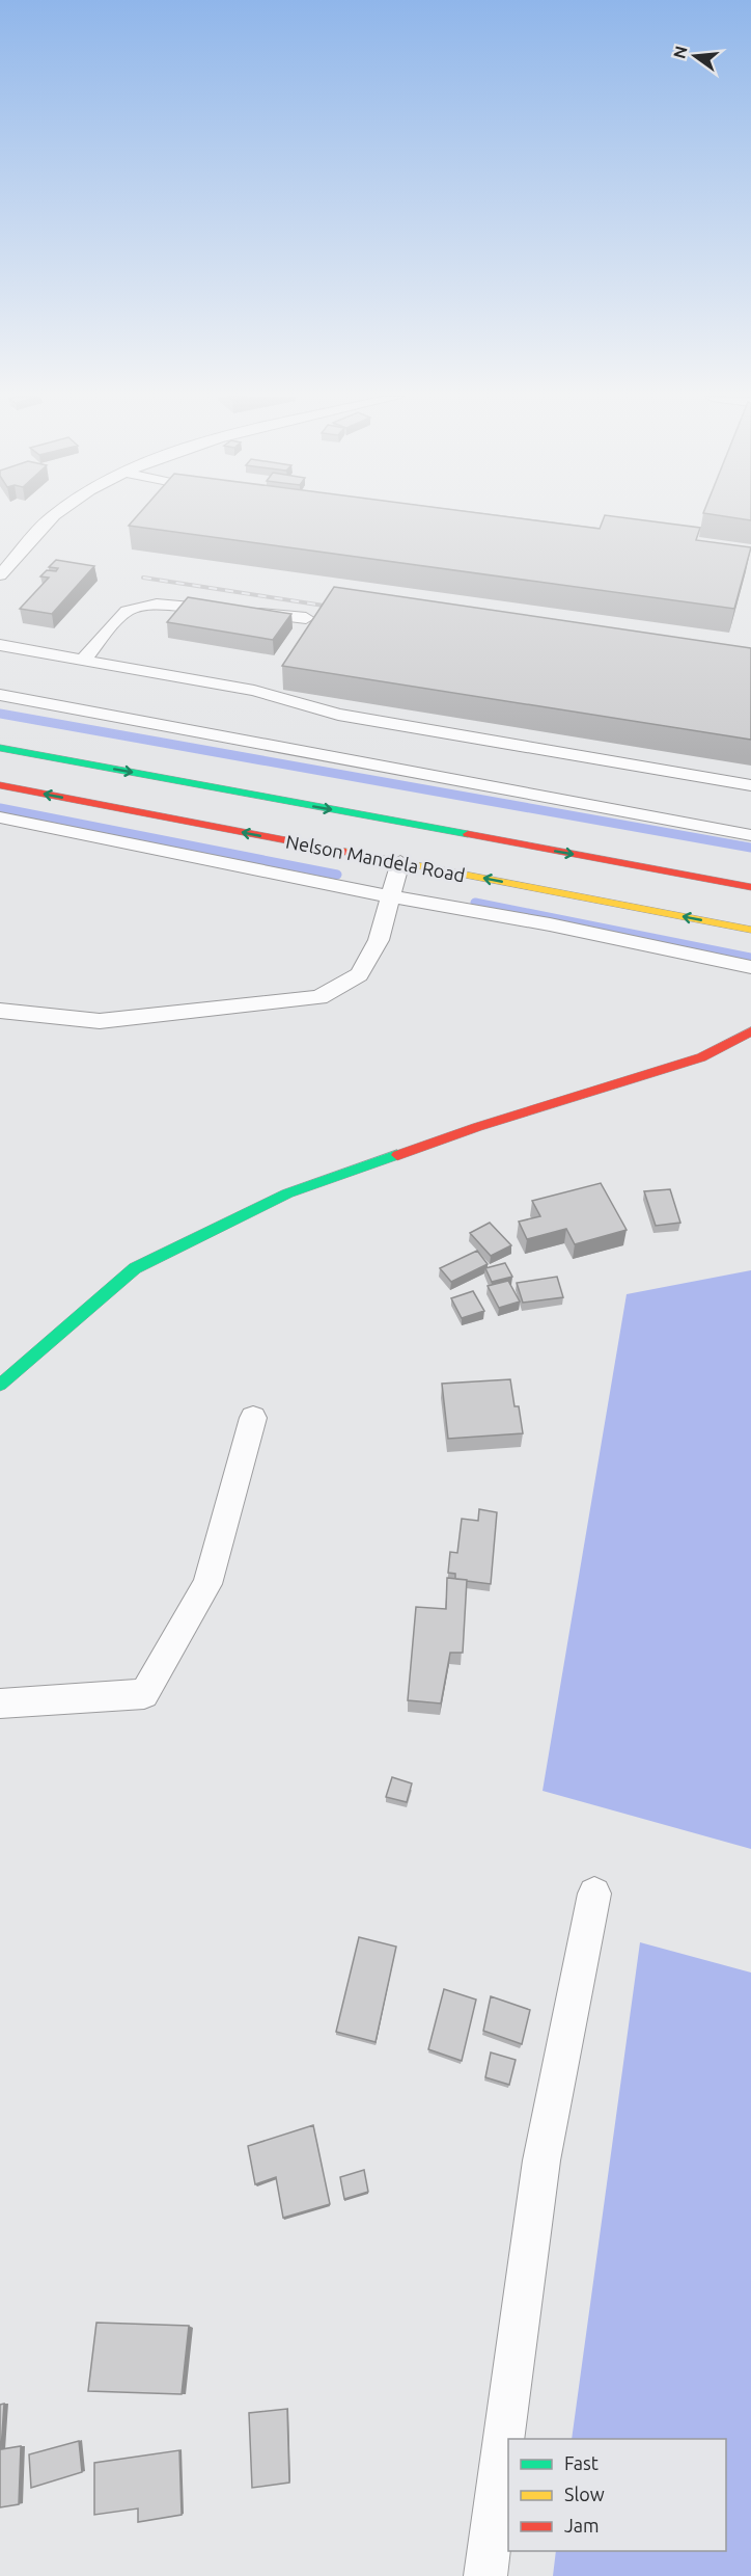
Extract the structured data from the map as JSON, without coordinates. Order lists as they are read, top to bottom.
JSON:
{
  "streets": {
    "main road": ["Nelson Mandela Road"]
  },
  "legend": ["Fast", "Slow", "Jam"],
  "north": "left"
}
